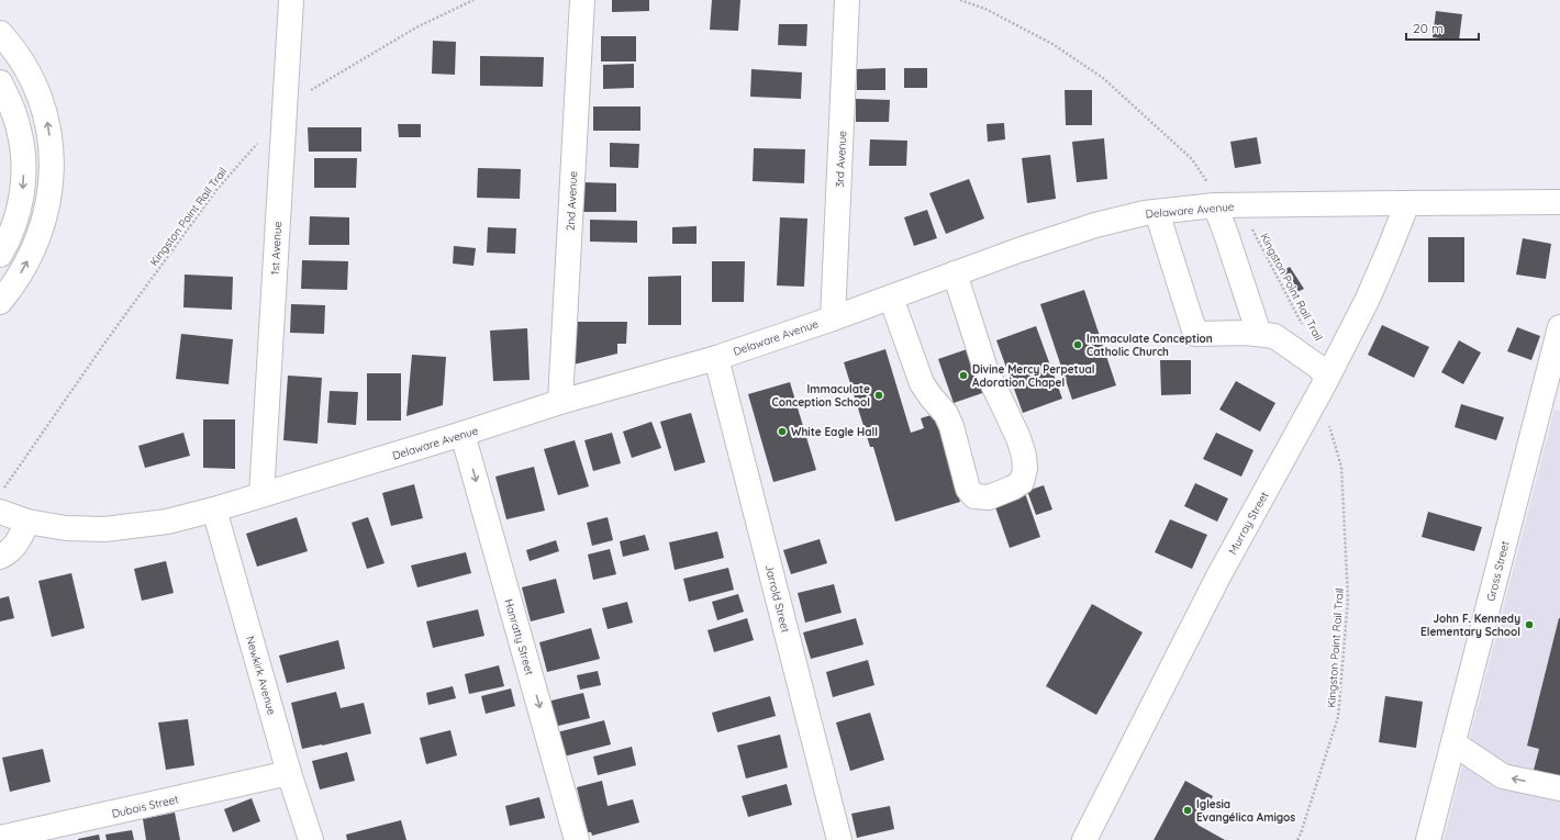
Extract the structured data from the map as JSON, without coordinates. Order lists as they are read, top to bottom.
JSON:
{
  "streets": {
    "street": [
      "3rd Avenue",
      "2nd Avenue",
      "Delaware Avenue",
      "1st Avenue",
      "Murray Street",
      "Gross Street",
      "Jarrold Street",
      "Hanratty Street",
      "Newkirk Avenue",
      "Dubois Street"
    ],
    "path": ["Kingston Point Rail Trail"]
  },
  "crossings": [
    ["3rd Avenue", "Delaware Avenue"],
    ["2nd Avenue", "Delaware Avenue"],
    ["Delaware Avenue", "1st Avenue"],
    ["Delaware Avenue", "Murray Street"],
    ["Delaware Avenue", "Jarrold Street"],
    ["Delaware Avenue", "Hanratty Street"],
    ["Delaware Avenue", "Newkirk Avenue"],
    ["Kingston Point Rail Trail", "1st Avenue"],
    ["Newkirk Avenue", "Dubois Street"]
  ],
  "one_way": ["Hanratty Street"],
  "places": [
    "Immaculate Conception Catholic Church",
    "Divine Mercy Perpetual Adoration Chapel",
    "Immaculate Conception School",
    "White Eagle Hall",
    "John F. Kennedy Elementary School",
    "Iglesia Evangélica Amigos"
  ],
  "scale_bar": "20 m"
}
